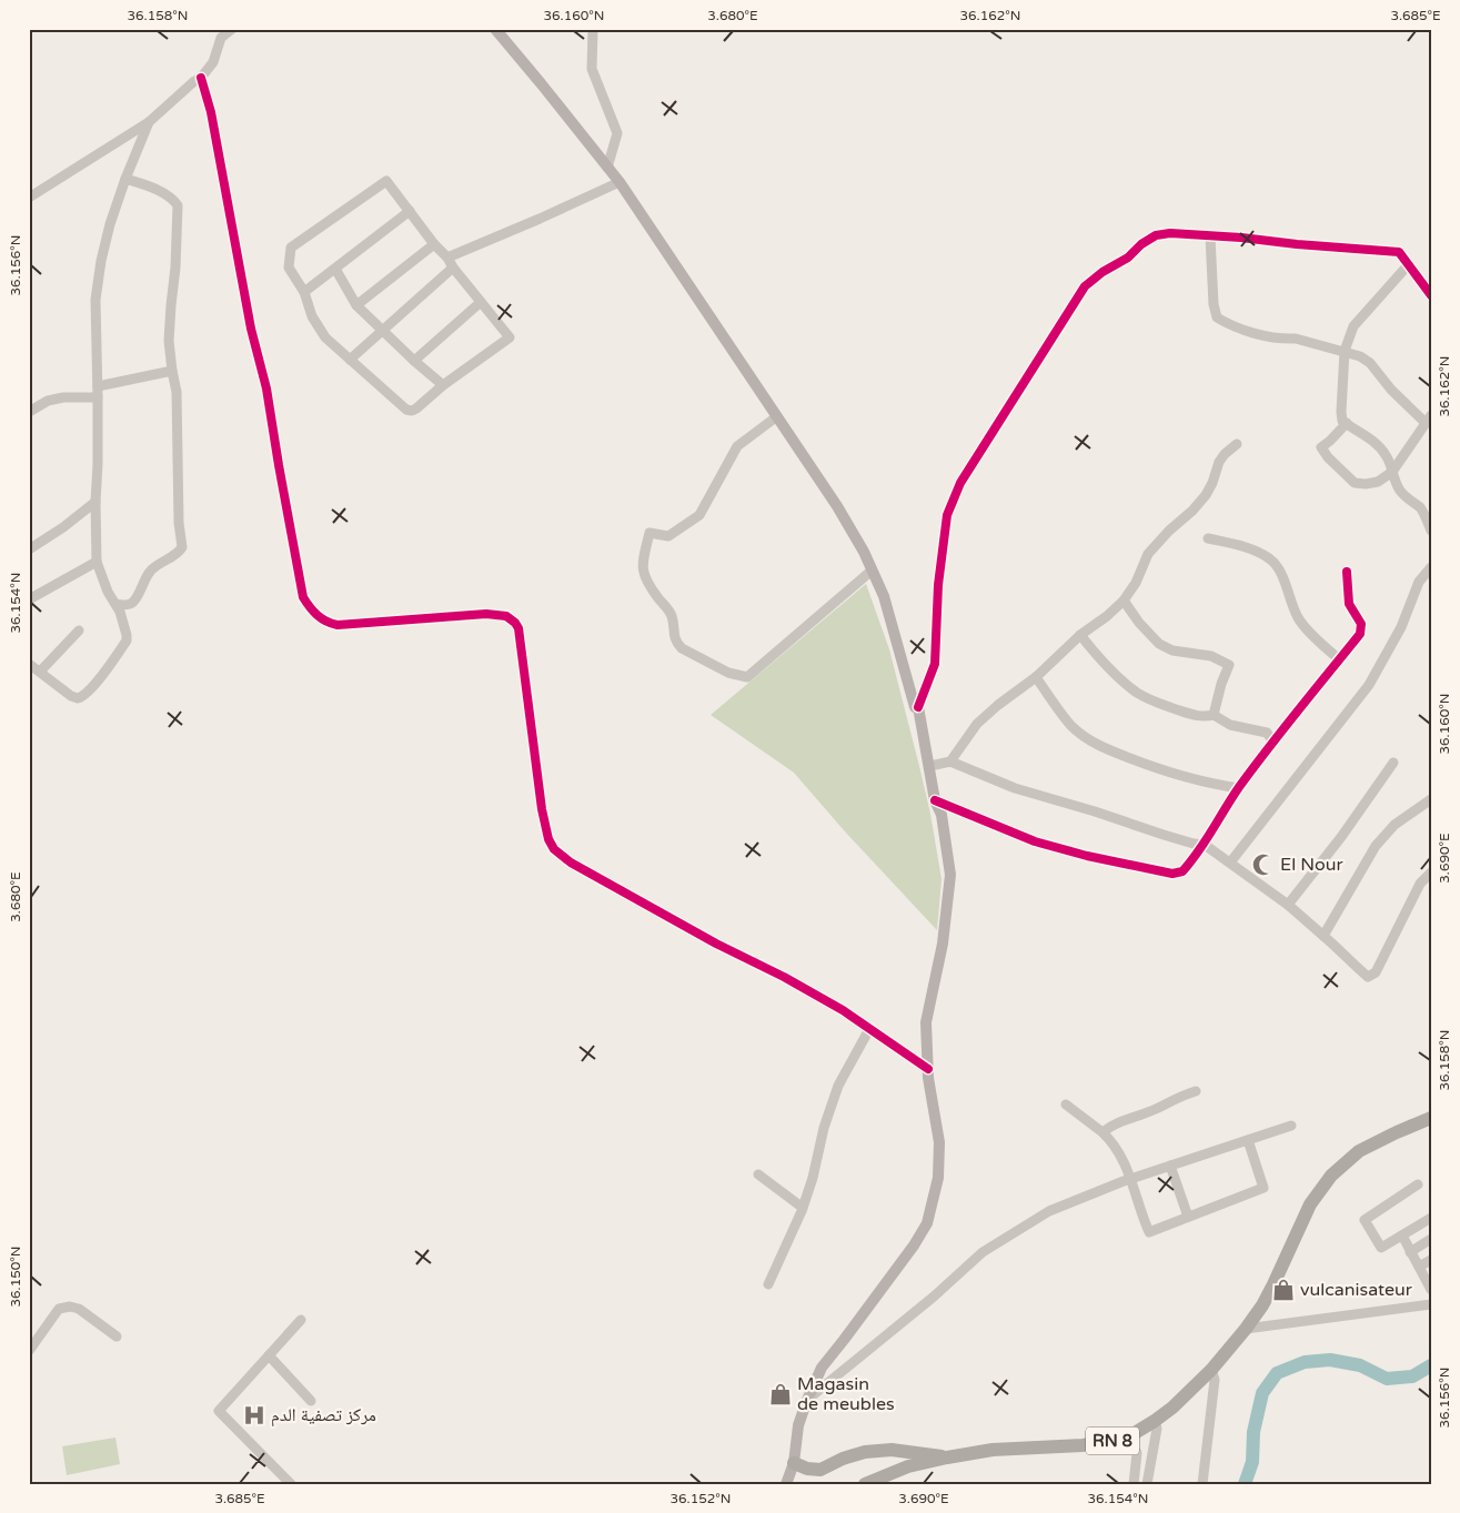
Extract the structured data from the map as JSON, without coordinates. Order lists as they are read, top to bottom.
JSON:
{
  "streets": {
    "highway": ["RN 8"]
  },
  "places": {
    "mosque": ["El Nour"],
    "shop": ["vulcanisateur", "Magasin de meubles"],
    "hospital": ["مركز تصفية الدم"]
  },
  "coordinates": [
    "36.158°N",
    "36.160°N",
    "3.680°E",
    "36.162°N",
    "3.685°E",
    "36.156°N",
    "36.154°N",
    "3.690°E",
    "36.150°N",
    "36.152°N"
  ]
}
